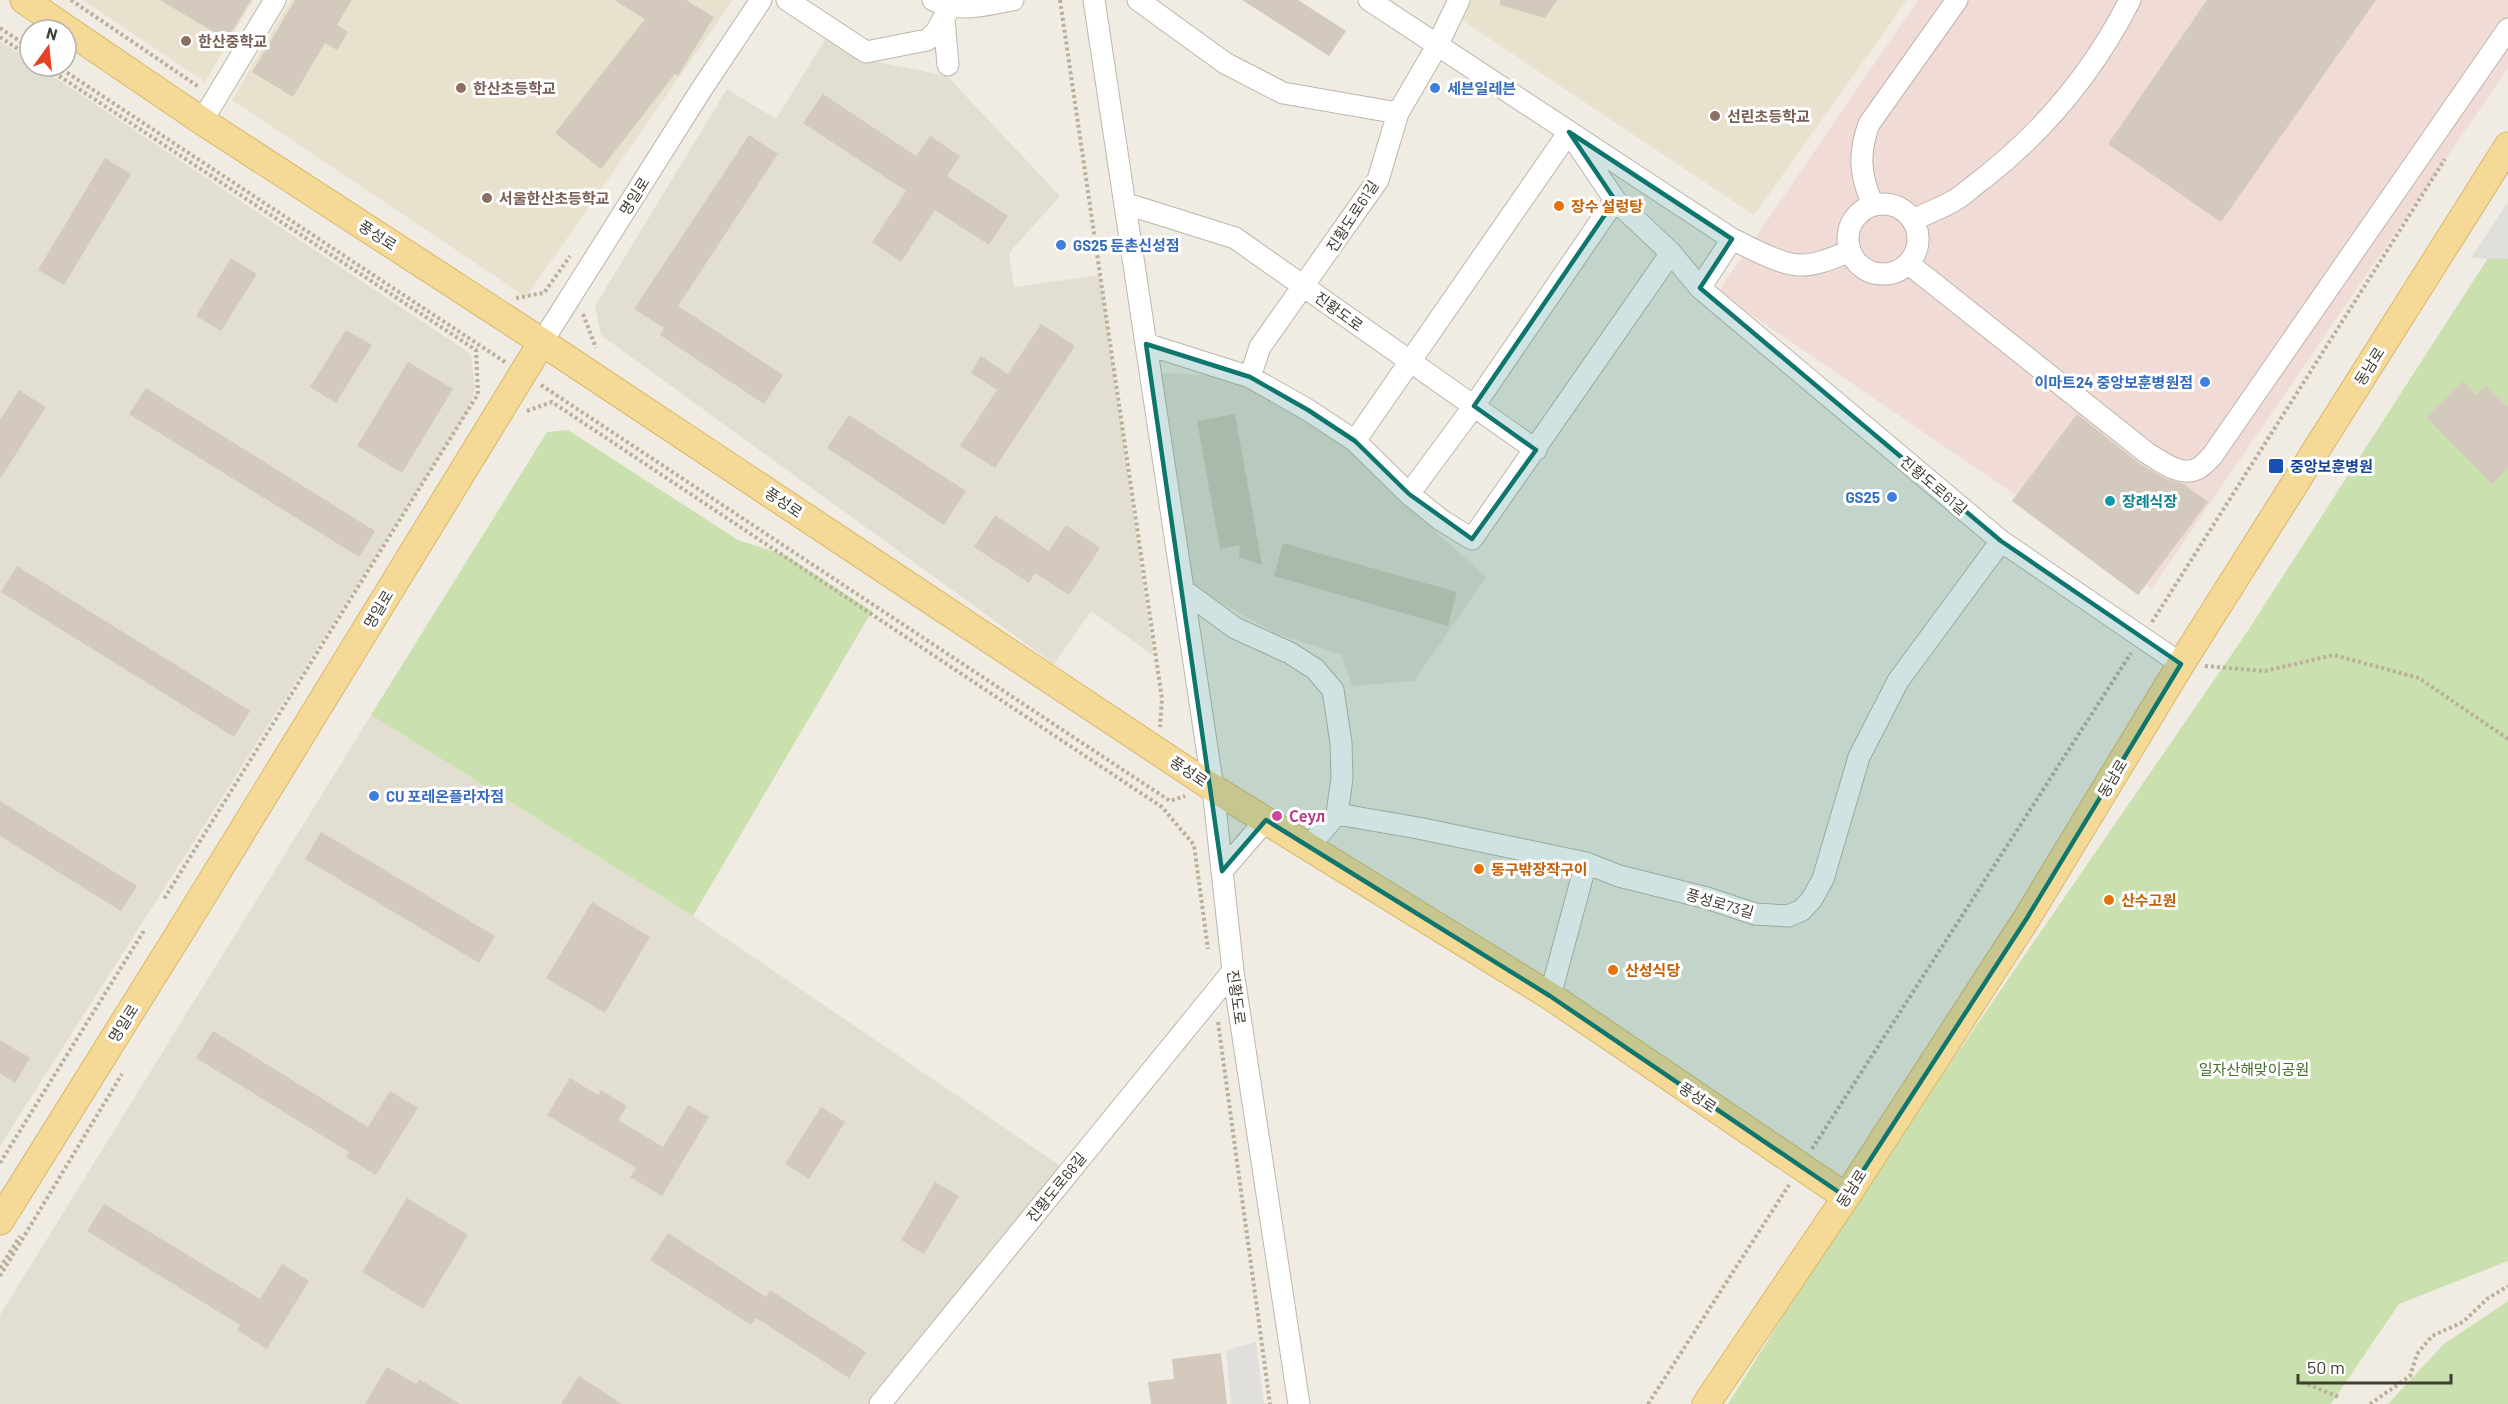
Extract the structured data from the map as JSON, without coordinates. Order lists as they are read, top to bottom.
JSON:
{
  "streets": {
    "main road": ["명일로", "풍성로", "동남로"],
    "street": [
      "진황도로61길",
      "진황도로",
      "풍성로73길",
      "진황도로68길"
    ]
  },
  "crossings": [
    ["명일로", "풍성로"],
    ["진황도로61길", "진황도로"],
    ["진황도로61길", "동남로"],
    ["진황도로61길", "풍성로73길"],
    ["풍성로", "진황도로"],
    ["풍성로", "동남로"],
    ["진황도로", "진황도로68길"]
  ],
  "parks": ["일자산해맞이공원"],
  "places": {
    "other": [
      "한산중학교",
      "한산초등학교",
      "세븐일레븐",
      "선린초등학교",
      "서울한산초등학교",
      "장수 설렁탕",
      "GS25 둔촌신성점",
      "이마트24 중앙보훈병원점",
      "GS25",
      "장례식장",
      "CU 포레온플라자점",
      "Сеул",
      "동구밖장작구이",
      "산수고원",
      "산성식당"
    ],
    "transit": ["중앙보훈병원"]
  },
  "scale_bar": "50 m",
  "north": "top"
}
